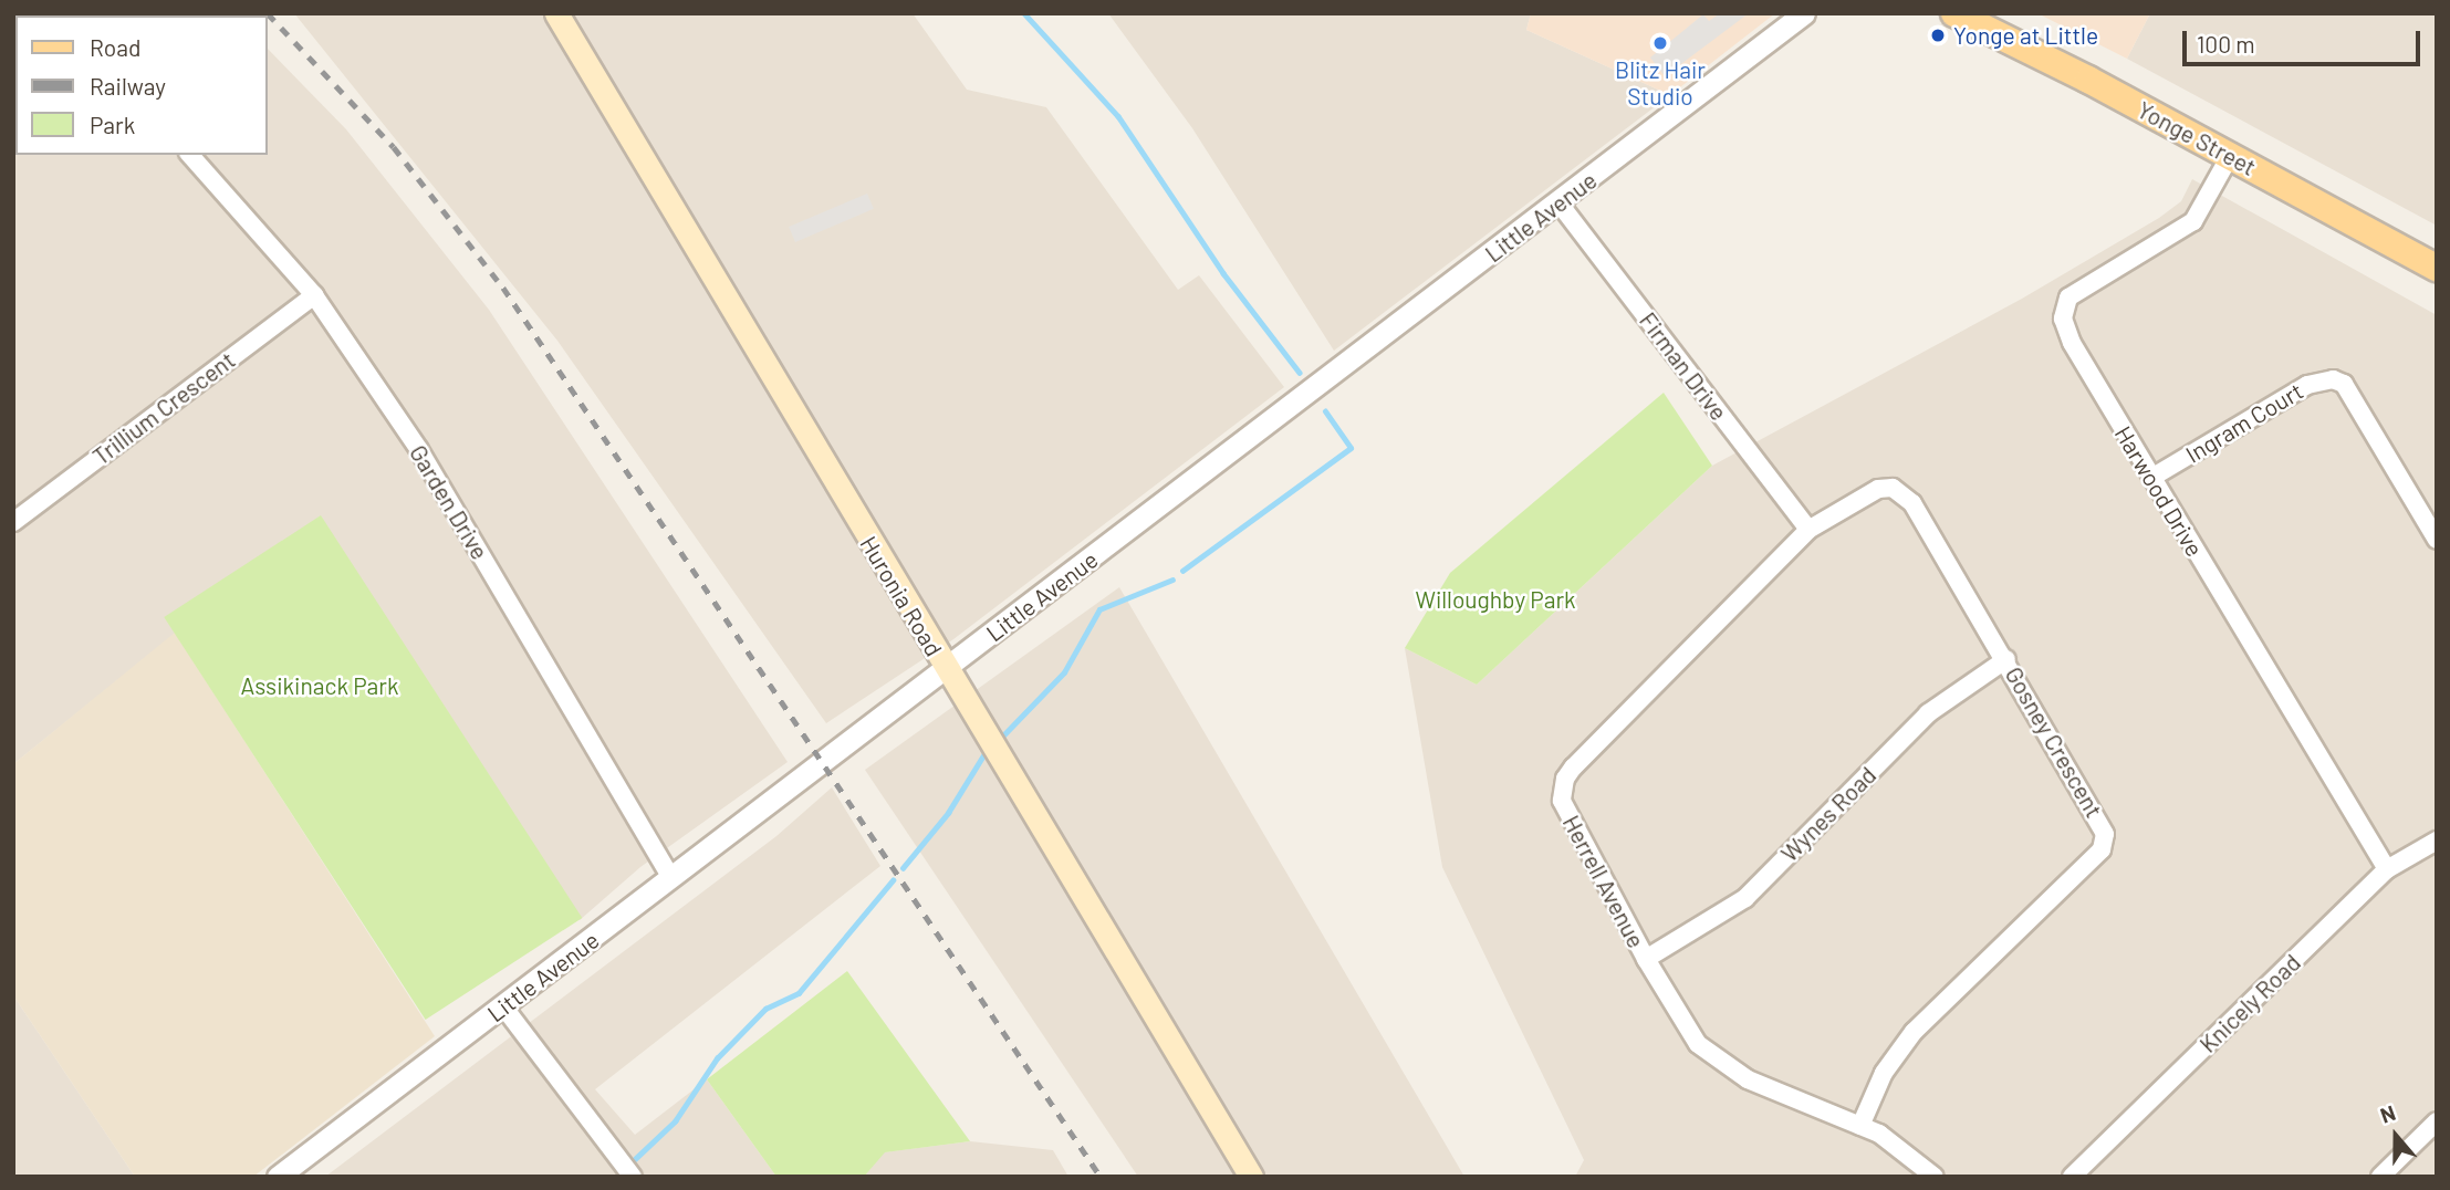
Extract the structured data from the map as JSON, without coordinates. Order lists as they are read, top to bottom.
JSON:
{
  "streets": {
    "main road": ["Yonge Street", "Huronia Road"],
    "street": [
      "Little Avenue",
      "Firman Drive",
      "Trillium Crescent",
      "Ingram Court",
      "Harwood Drive",
      "Garden Drive",
      "Gosney Crescent",
      "Wynes Road",
      "Herrell Avenue",
      "Knicely Road"
    ]
  },
  "crossings": [
    ["Yonge Street", "Harwood Drive"],
    ["Little Avenue", "Firman Drive"],
    ["Little Avenue", "Garden Drive"],
    ["Little Avenue", "Huronia Road"],
    ["Firman Drive", "Gosney Crescent"],
    ["Firman Drive", "Herrell Avenue"],
    ["Trillium Crescent", "Garden Drive"],
    ["Ingram Court", "Harwood Drive"],
    ["Harwood Drive", "Knicely Road"],
    ["Gosney Crescent", "Wynes Road"],
    ["Gosney Crescent", "Herrell Avenue"],
    ["Wynes Road", "Herrell Avenue"]
  ],
  "parks": ["Willoughby Park", "Assikinack Park"],
  "places": ["Yonge at Little", "Blitz Hair Studio"],
  "legend": ["Road", "Railway", "Park"],
  "scale_bar": "100 m",
  "north": "top"
}
